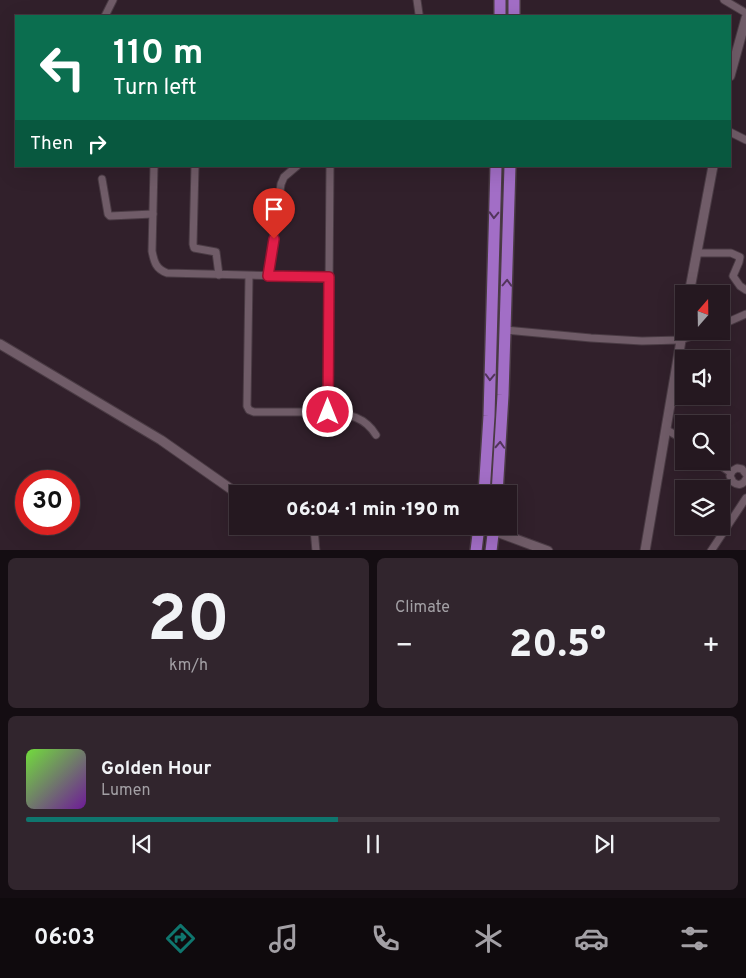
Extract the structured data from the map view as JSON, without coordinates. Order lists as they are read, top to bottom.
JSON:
{
  "north": "top",
  "page": {
    "turn": ["110 m", "Turn left"],
    "then": "Then",
    "limit": "30",
    "trip": "06:04 · 1 min · 190 m",
    "tile": [
      ["20", "km/h"],
      "Climate"
    ],
    "heat": ["−", "20.5°", "+"],
    "song": ["Golden Hour", "Lumen"],
    "tabs": "06:03"
  }
}
